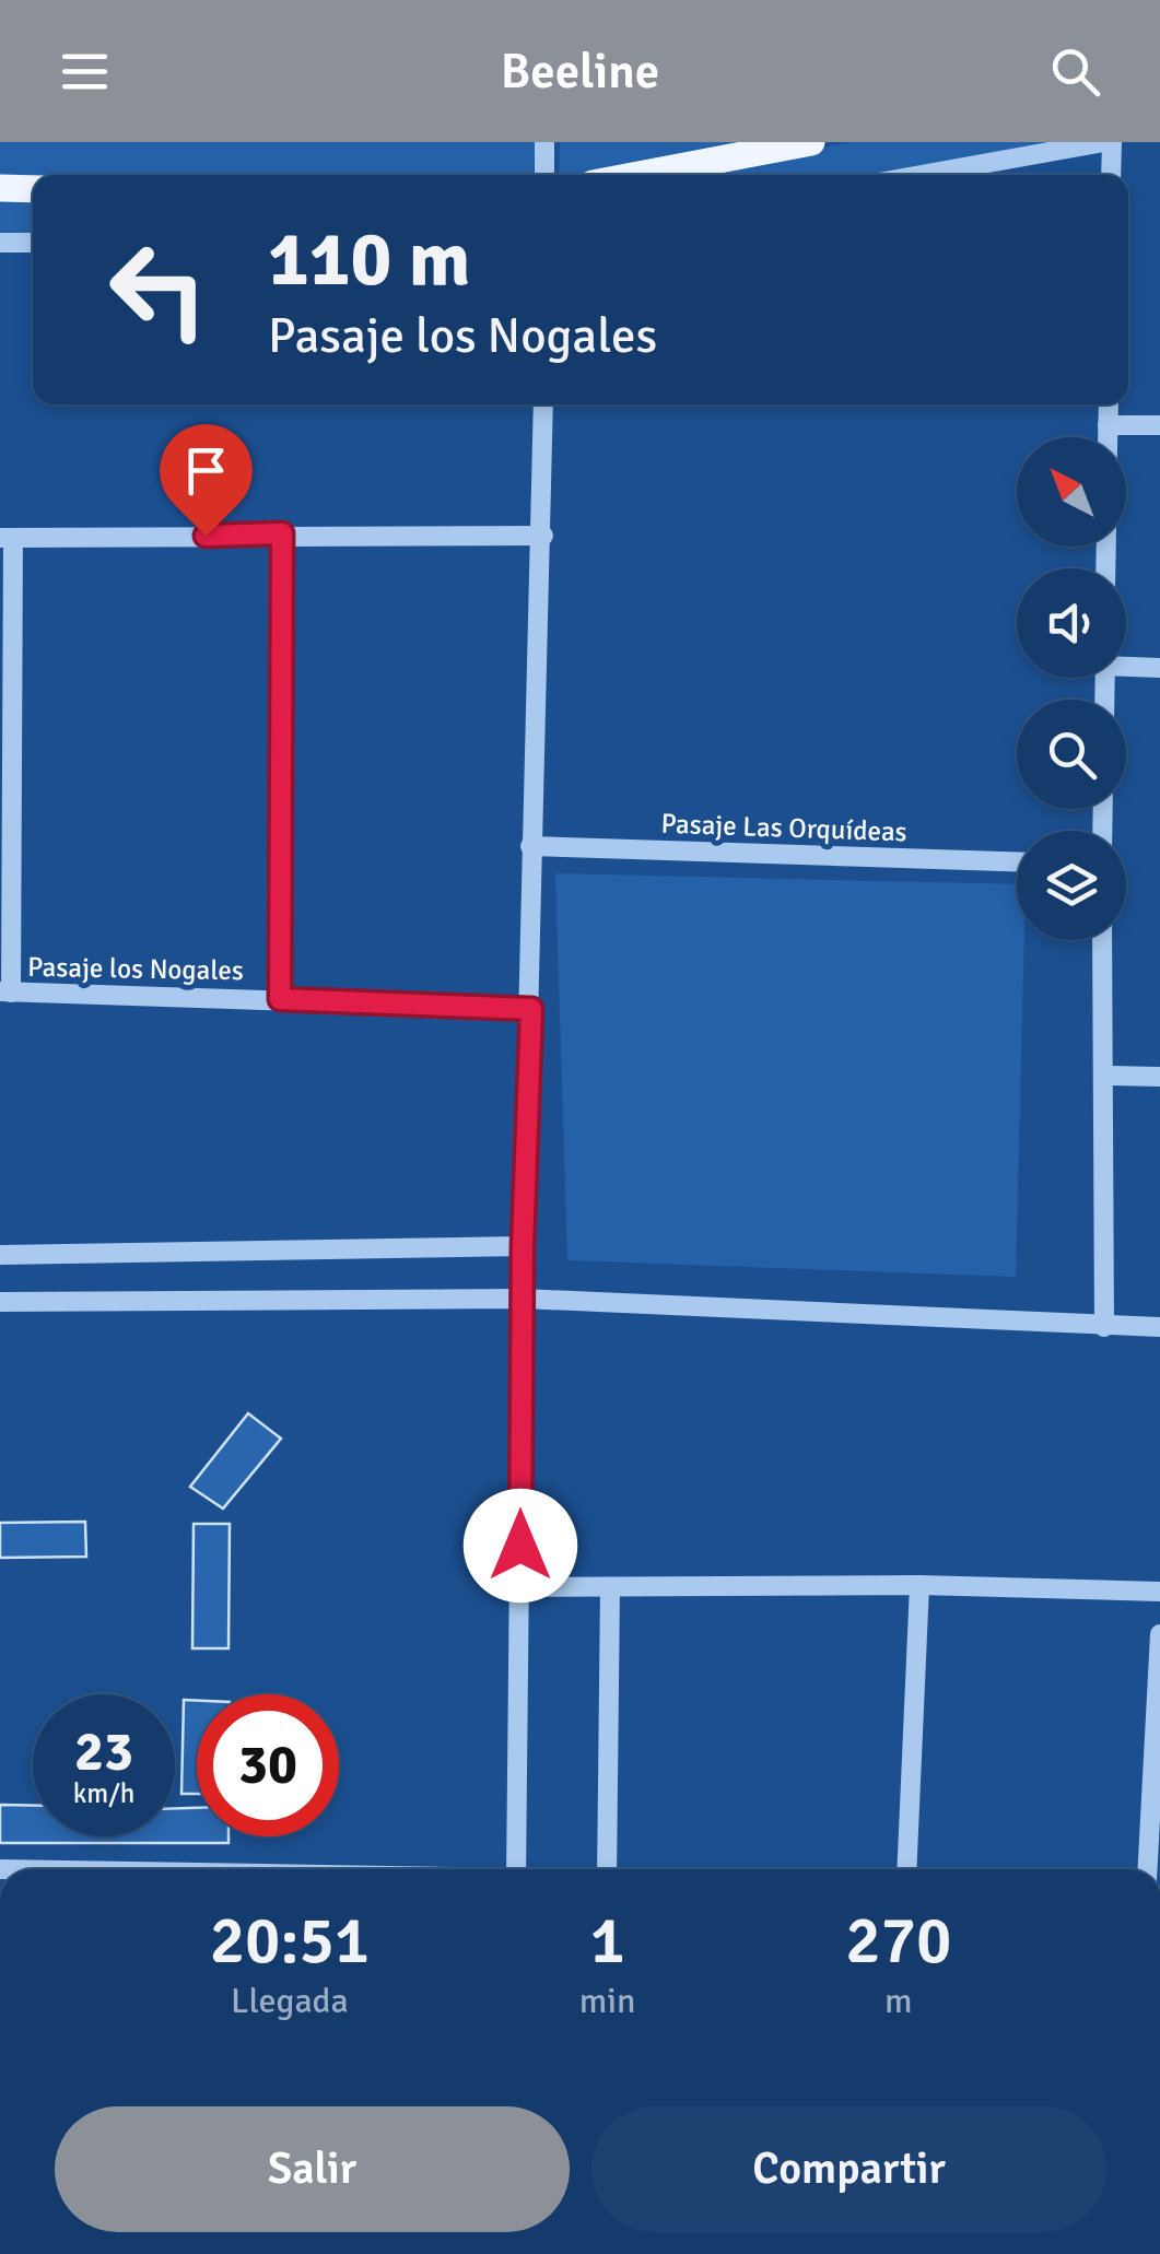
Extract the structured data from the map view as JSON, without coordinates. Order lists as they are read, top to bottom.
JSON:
{
  "streets": {
    "street": ["Pasaje Las Orquídeas", "Pasaje los Nogales"]
  },
  "north": "top left",
  "page": {
    "header": "Beeline",
    "turn": ["110 m", "Pasaje los Nogales"],
    "speed": "23 km/h",
    "limit": "30",
    "eta": [
      "20:51",
      "Llegada",
      "1",
      "min",
      "270",
      "m"
    ],
    "buttons": ["Salir", "Compartir"]
  }
}
